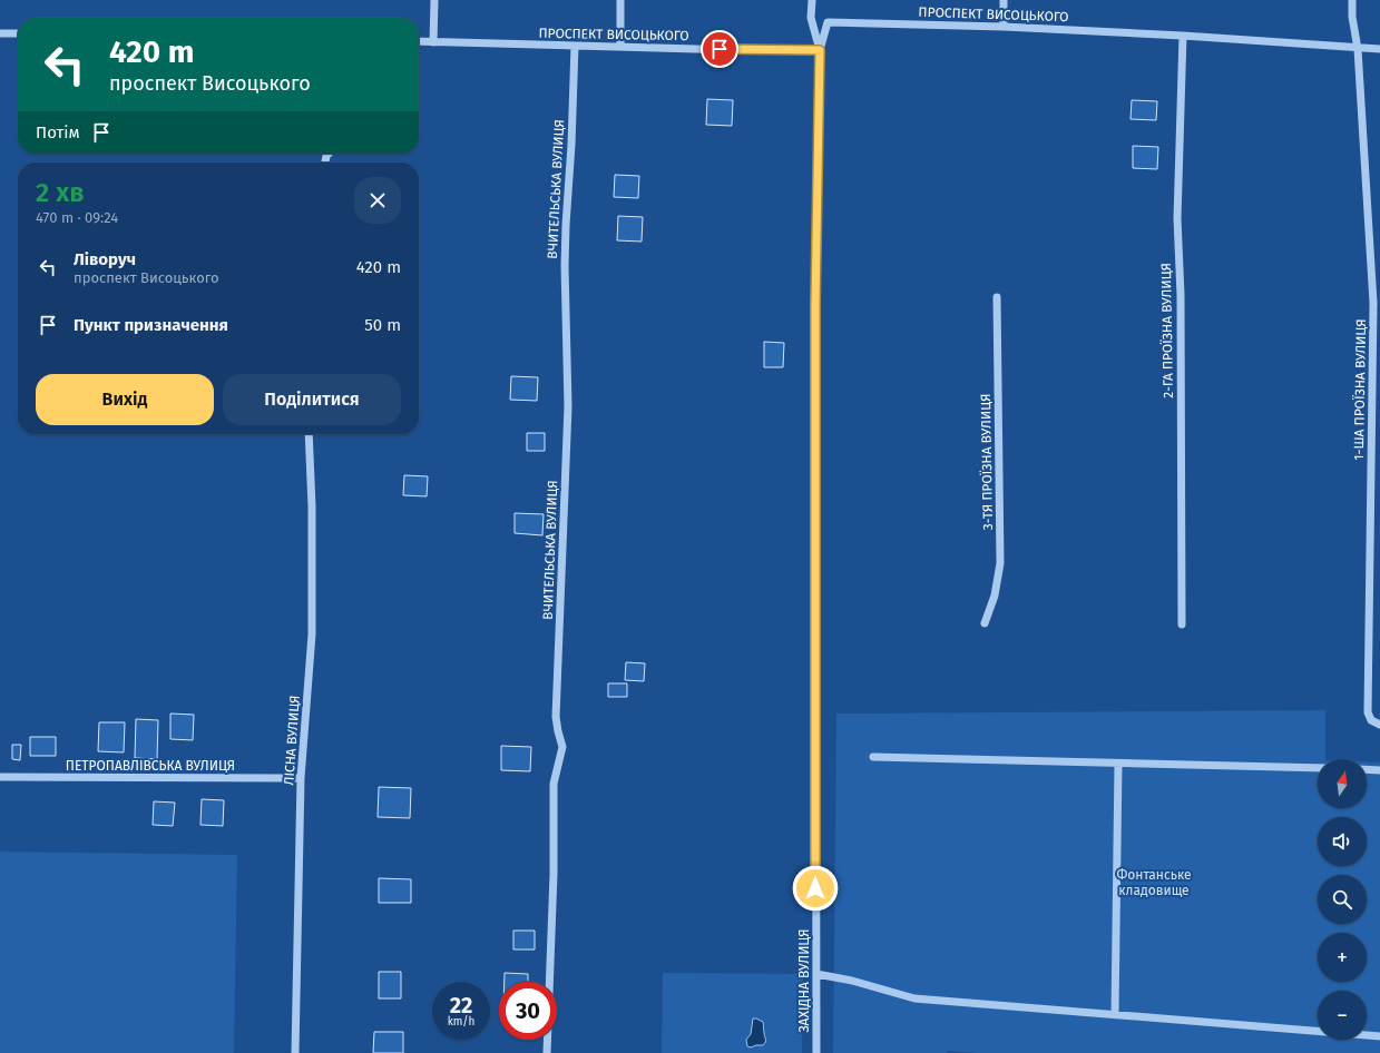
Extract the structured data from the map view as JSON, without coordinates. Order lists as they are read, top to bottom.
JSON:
{
  "streets": {
    "street": [
      "ПРОСПЕКТ ВИСОЦЬКОГО",
      "ВЧИТЕЛЬСЬКА ВУЛИЦЯ",
      "2-ГА ПРОЇЗНА ВУЛИЦЯ",
      "1-ША ПРОЇЗНА ВУЛИЦЯ",
      "3-ТЯ ПРОЇЗНА ВУЛИЦЯ",
      "ЛІСНА ВУЛИЦЯ",
      "ПЕТРОПАВЛІВСЬКА ВУЛИЦЯ",
      "ЗАХІДНА ВУЛИЦЯ"
    ]
  },
  "crossings": [
    ["ПРОСПЕКТ ВИСОЦЬКОГО", "ВЧИТЕЛЬСЬКА ВУЛИЦЯ"],
    ["ПРОСПЕКТ ВИСОЦЬКОГО", "2-ГА ПРОЇЗНА ВУЛИЦЯ"],
    ["ПРОСПЕКТ ВИСОЦЬКОГО", "1-ША ПРОЇЗНА ВУЛИЦЯ"],
    ["ПРОСПЕКТ ВИСОЦЬКОГО", "ЗАХІДНА ВУЛИЦЯ"],
    ["ЛІСНА ВУЛИЦЯ", "ПЕТРОПАВЛІВСЬКА ВУЛИЦЯ"]
  ],
  "parks": ["Фонтанське кладовище"],
  "north": "top",
  "page": {
    "turn": ["420 m", "проспект Висоцького"],
    "then": "Потім",
    "heading": ["2 хв", "470 m · 09:24"],
    "list": [
      {
        "name": "Ліворуч",
        "note": "проспект Висоцького",
        "value": "420 m"
      },
      {
        "name": "Пункт призначення",
        "value": "50 m"
      }
    ],
    "buttons": ["Вихід", "Поділитися"],
    "map_buttons": ["+", "−"],
    "speed": "22 km/h",
    "limit": "30"
  }
}
